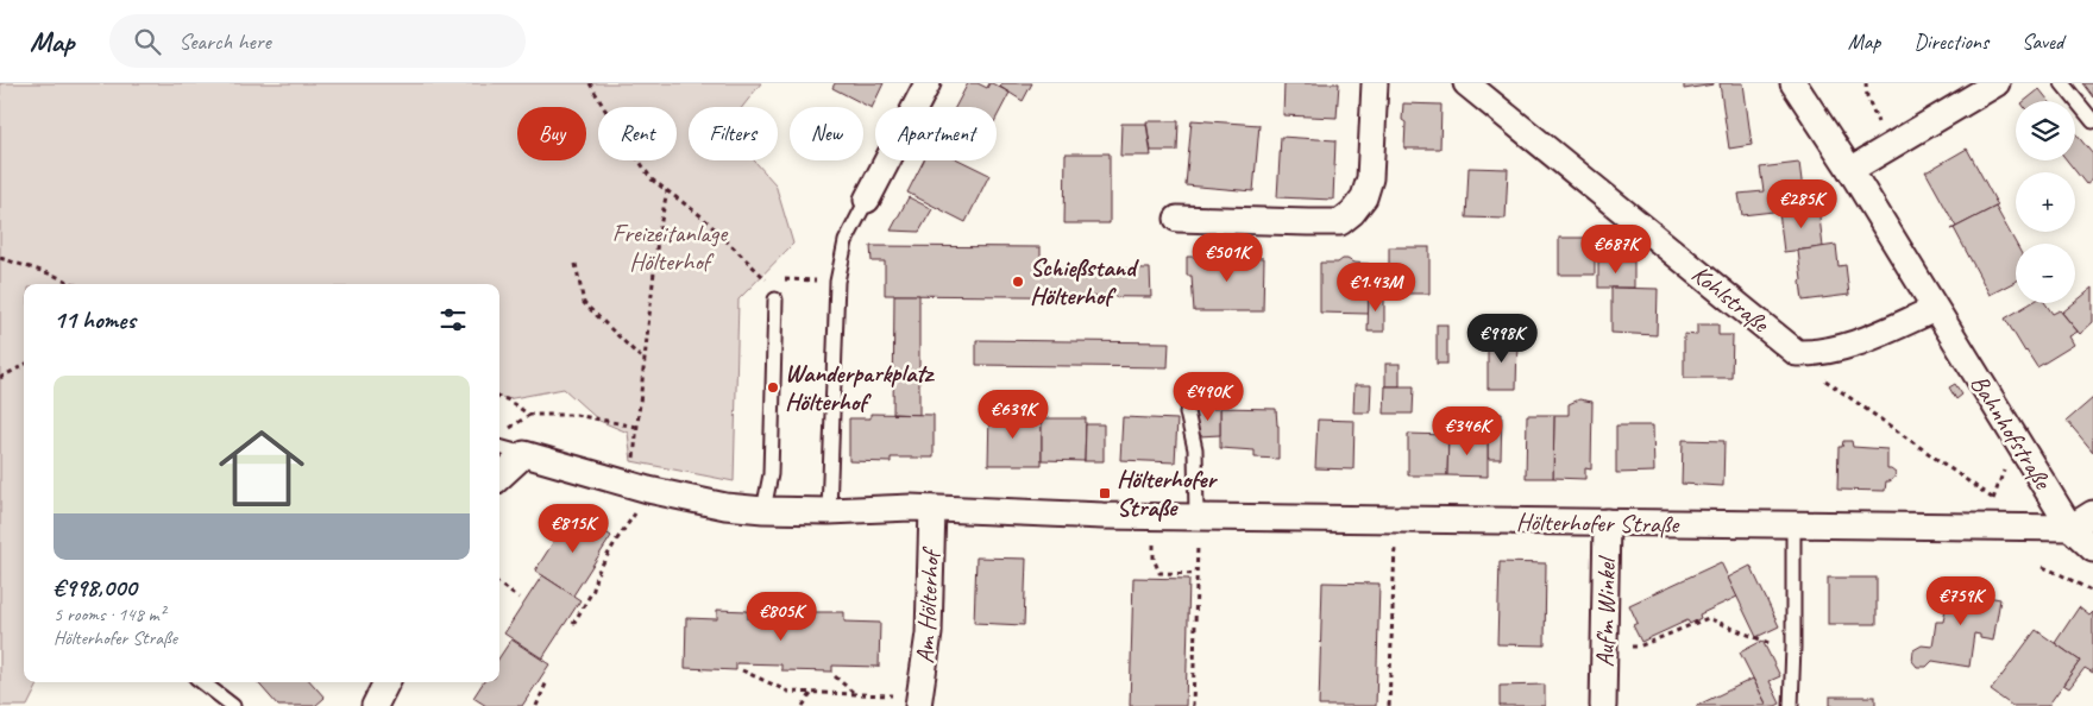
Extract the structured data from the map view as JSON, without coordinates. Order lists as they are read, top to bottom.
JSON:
{
  "streets": {
    "street": [
      "Kohlstraße",
      "Bahnhofstraße",
      "Hölterhofer Straße",
      "Am Hölterhof",
      "Auf'm Winkel"
    ]
  },
  "crossings": [
    ["Bahnhofstraße", "Hölterhofer Straße"],
    ["Hölterhofer Straße", "Am Hölterhof"],
    ["Hölterhofer Straße", "Auf'm Winkel"]
  ],
  "parks": ["Freizeitanlage Hölterhof"],
  "places": {
    "other": ["Schießstand Hölterhof", "Wanderparkplatz Hölterhof"],
    "transit": ["Hölterhofer Straße"]
  },
  "page": {
    "header": "Map",
    "search": "Search here",
    "nav": ["Map", "Directions", "Saved"],
    "map_buttons": ["+", "−"],
    "chip": [
      "Buy",
      "Rent",
      "Filters",
      "New",
      "Apartment"
    ],
    "price": [
      "€285K",
      "€687K",
      "€501K",
      "€1.43M",
      "€998K",
      "€490K",
      "€639K",
      "€346K",
      "€815K",
      "€759K",
      "€805K"
    ],
    "heading": "11 homes",
    "list": [
      {
        "name": "€998,000",
        "note": "5 rooms · 148 m² · Hölterhofer Straße"
      }
    ]
  }
}
